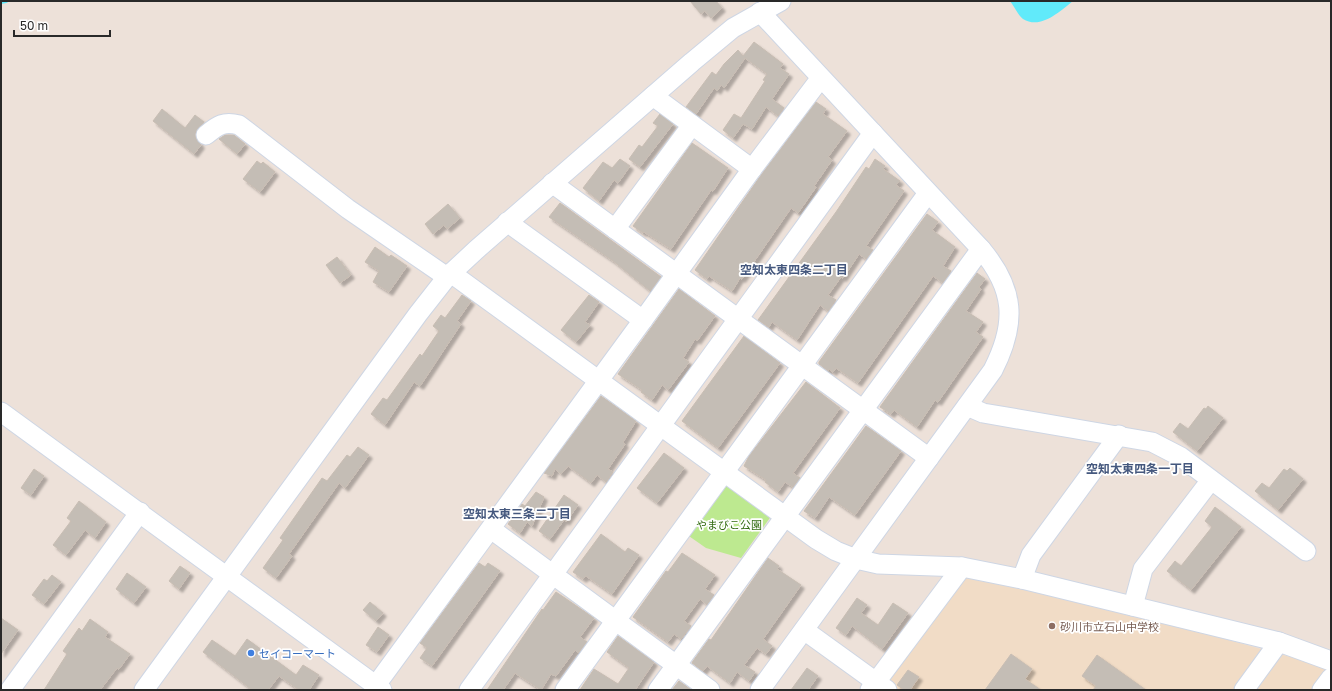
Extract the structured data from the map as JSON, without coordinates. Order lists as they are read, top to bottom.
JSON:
{
  "districts": ["空知太東四条二丁目", "空知太東四条一丁目", "空知太東三条二丁目"],
  "parks": ["やまびこ公園"],
  "places": ["砂川市立石山中学校", "セイコーマート"],
  "scale_bar": "50 m"
}
